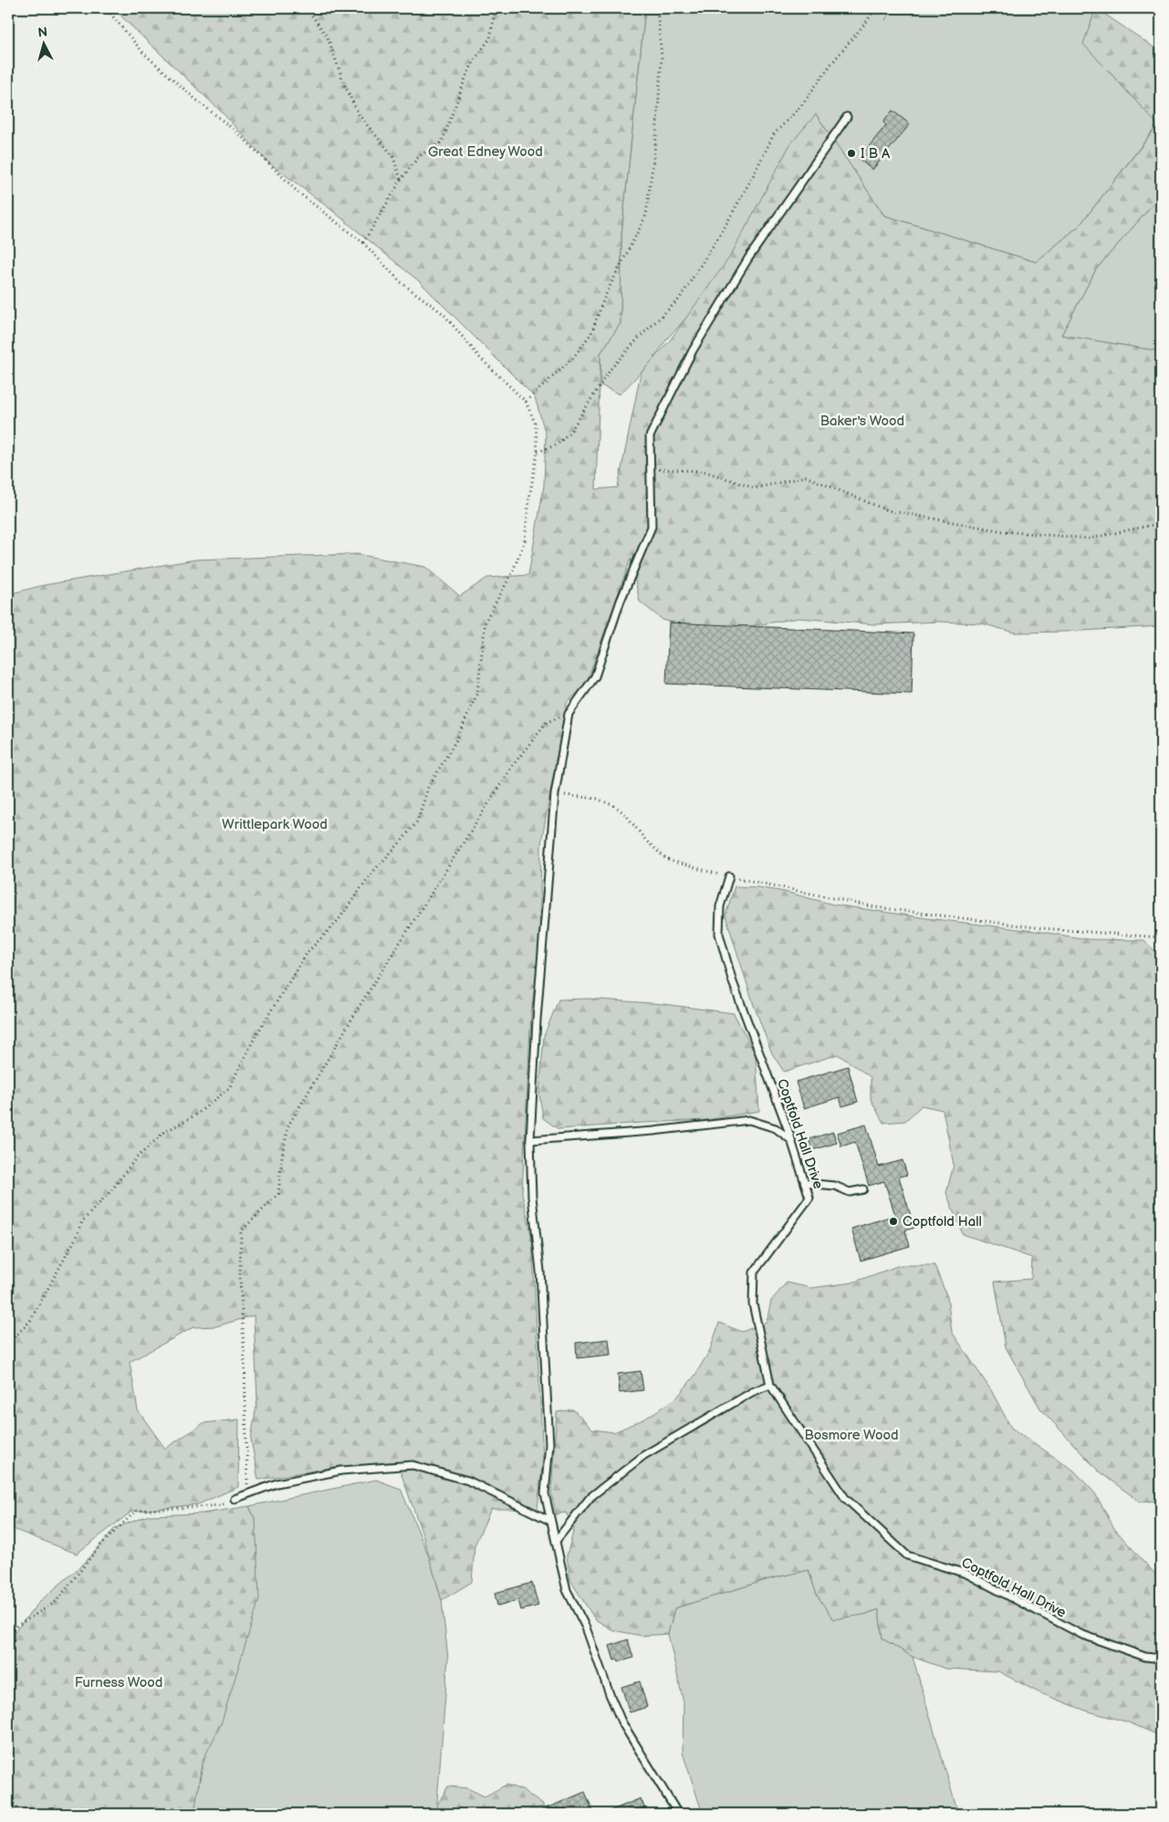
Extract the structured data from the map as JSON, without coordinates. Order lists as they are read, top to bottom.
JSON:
{
  "streets": {
    "lane": ["Coptfold Hall Drive"]
  },
  "parks": [
    "Great Edney Wood",
    "Baker's Wood",
    "Writtlepark Wood",
    "Bosmore Wood",
    "Furness Wood"
  ],
  "places": ["I B A", "Coptfold Hall"],
  "north": "top"
}
